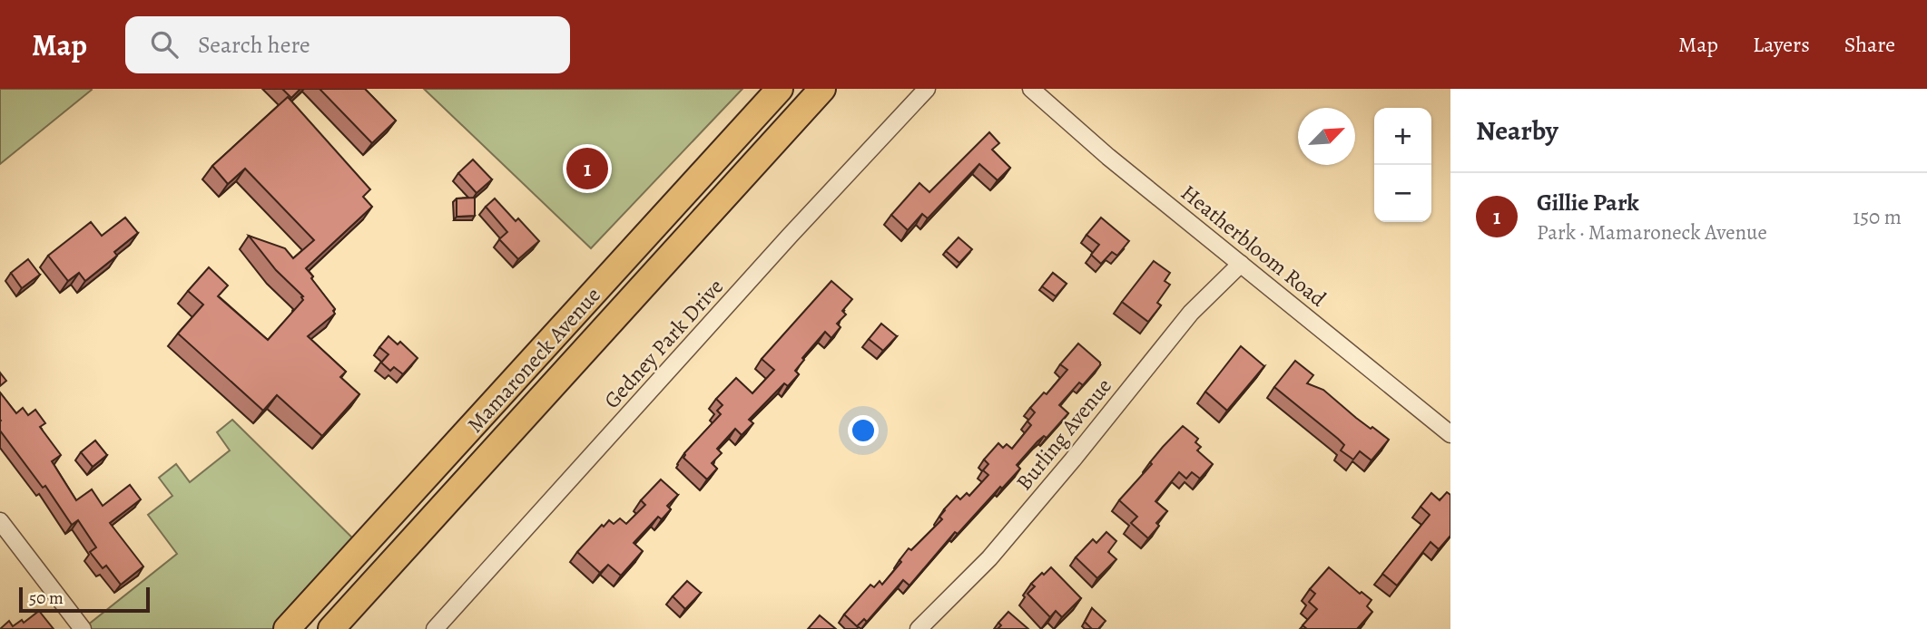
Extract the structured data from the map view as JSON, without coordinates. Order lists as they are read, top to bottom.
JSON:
{
  "streets": {
    "main road": ["Mamaroneck Avenue"],
    "street": ["Heatherbloom Road", "Gedney Park Drive", "Burling Avenue"]
  },
  "crossings": [
    ["Heatherbloom Road", "Burling Avenue"]
  ],
  "scale_bar": "50 m",
  "north": "top right",
  "page": {
    "header": "Map",
    "search": "Search here",
    "nav": ["Map", "Layers", "Share"],
    "heading": "Nearby",
    "map_buttons": ["+", "−"],
    "pins": "1",
    "list": [
      {
        "mark": "1",
        "name": "Gillie Park",
        "note": "Park · Mamaroneck Avenue",
        "value": "150 m"
      }
    ],
    "scale": "50 m"
  }
}
